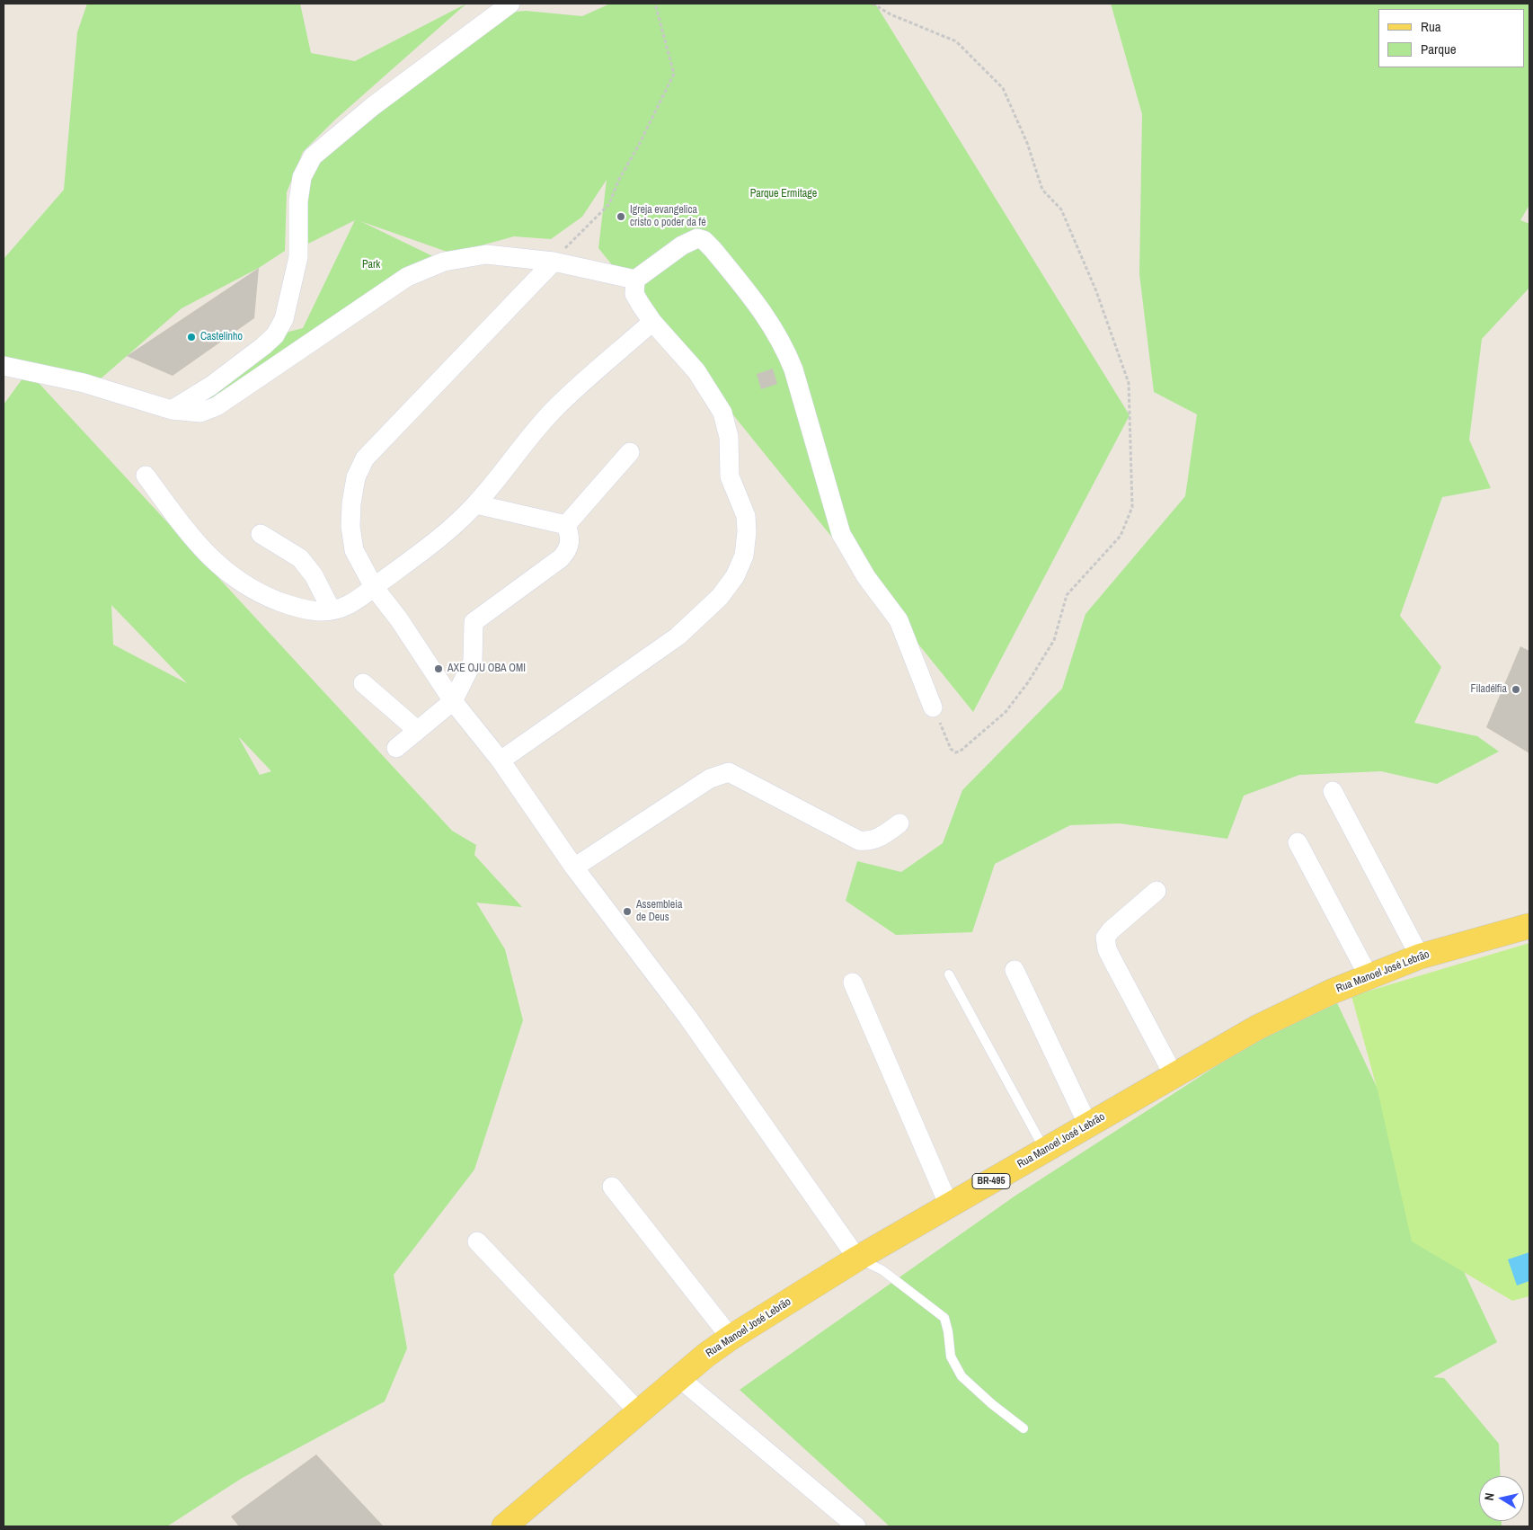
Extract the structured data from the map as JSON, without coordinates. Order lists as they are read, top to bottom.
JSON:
{
  "streets": {
    "main road": ["Rua Manoel José Lebrão", "BR-495"]
  },
  "parks": ["Parque Ermitage", "Park"],
  "places": [
    "Igreja evangelica cristo o poder da fé",
    "Castelinho",
    "AXE OJU OBA OMI",
    "Filadélfia",
    "Assembleia de Deus"
  ],
  "legend": ["Rua", "Parque"],
  "north": "left"
}
